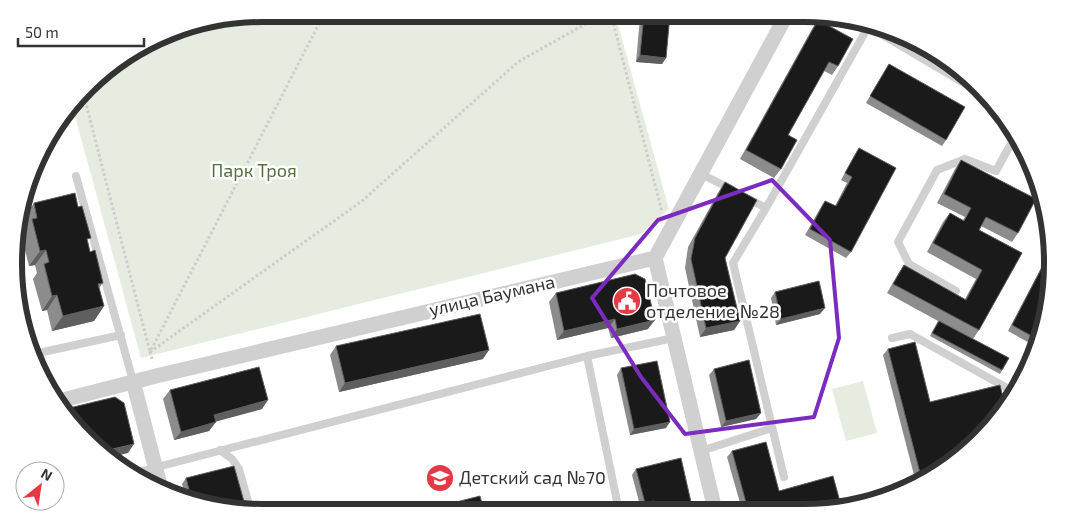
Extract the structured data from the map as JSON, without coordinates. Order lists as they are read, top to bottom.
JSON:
{
  "streets": {
    "street": ["улица Баумана"]
  },
  "parks": ["Парк Троя"],
  "places": {
    "public building": ["Почтовое отделение №28"],
    "school or university": ["Детский сад №70"]
  },
  "scale_bar": "50 m",
  "north": "top right"
}
